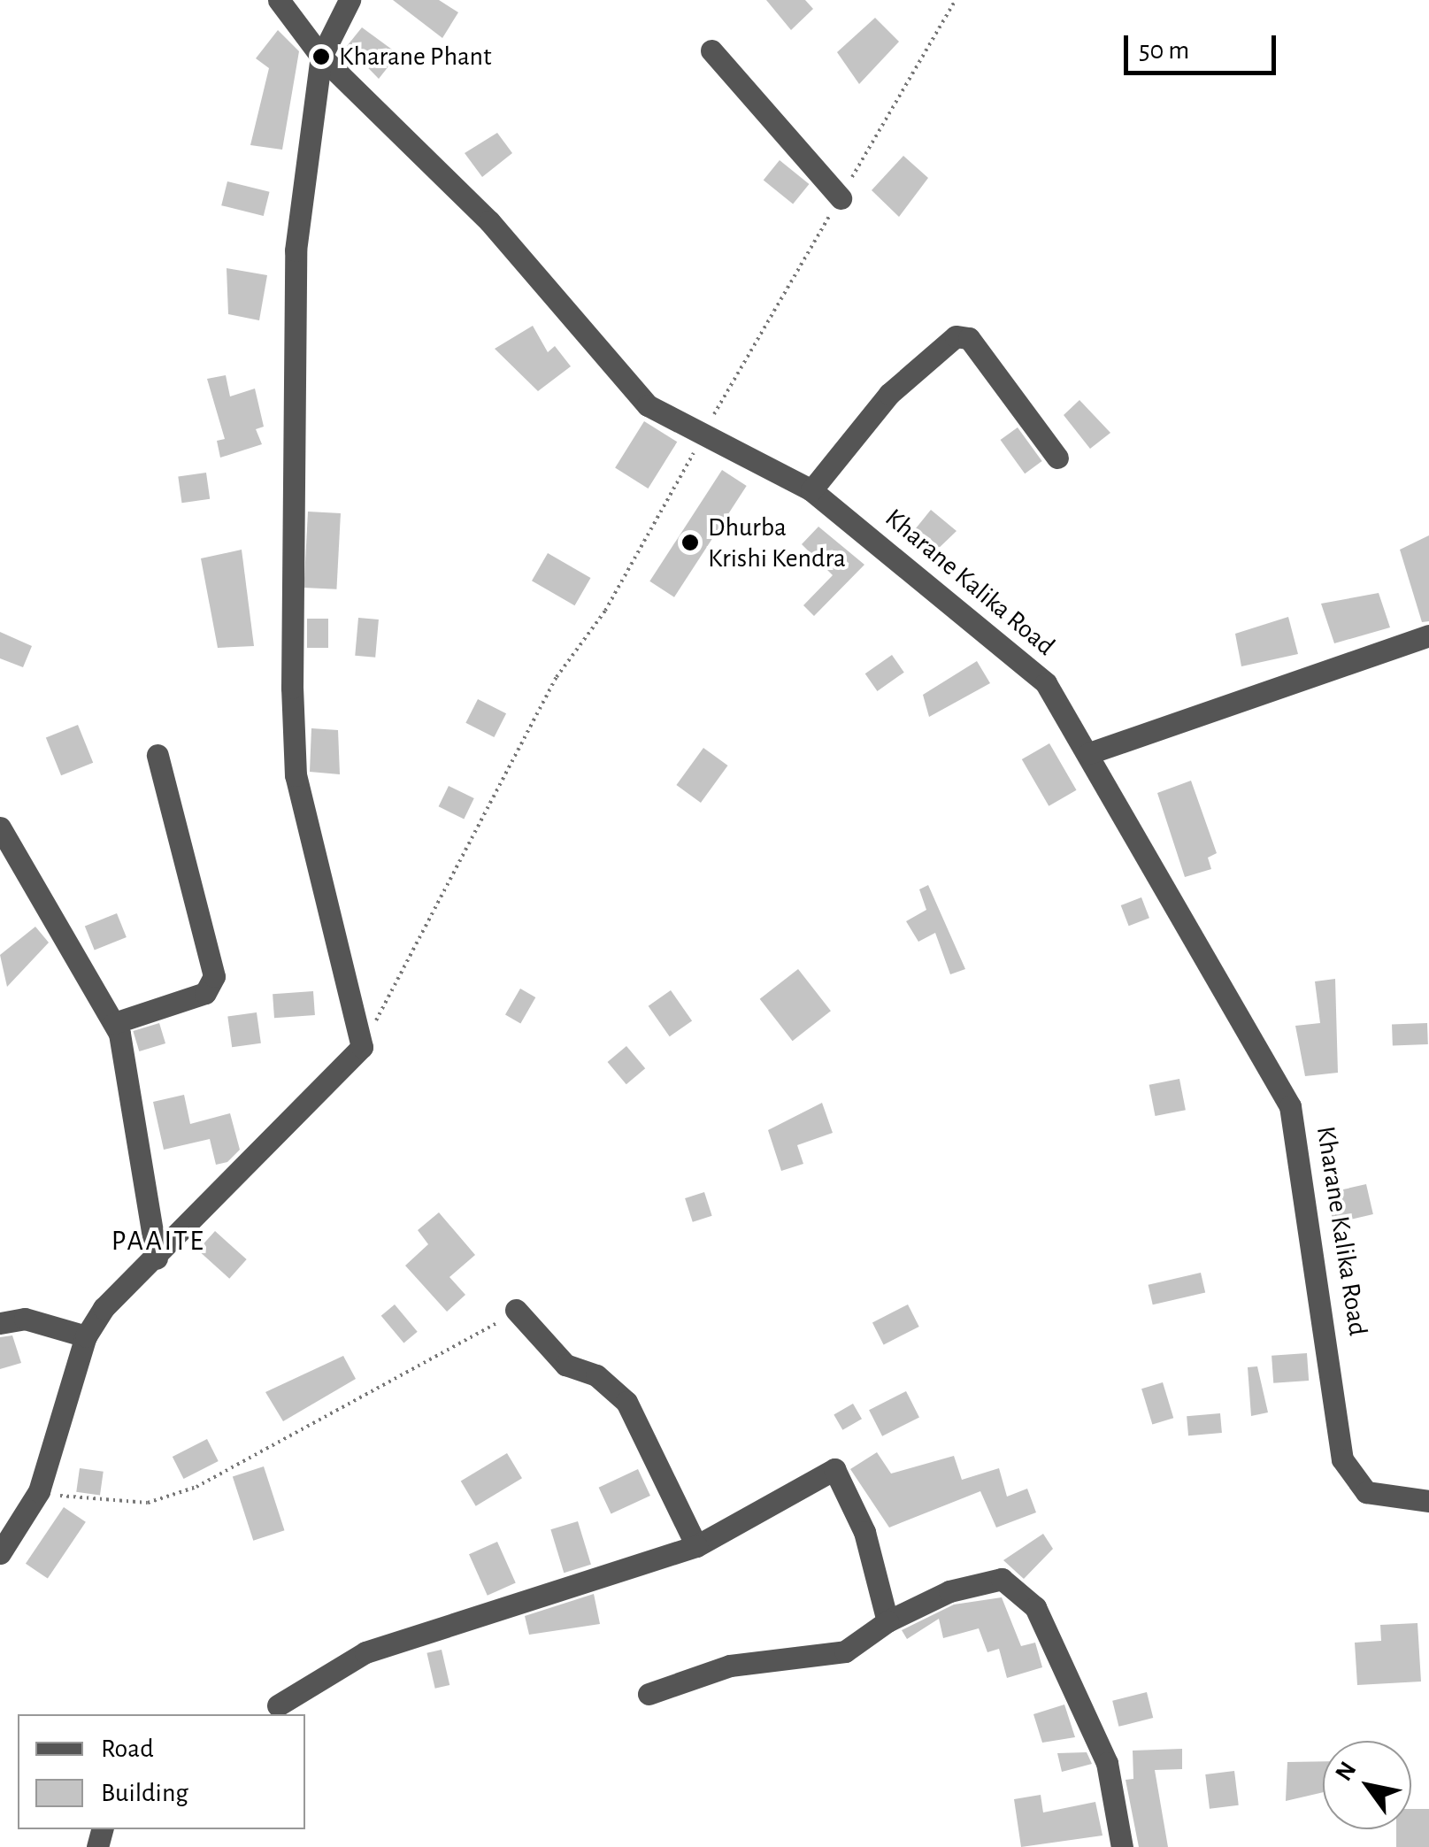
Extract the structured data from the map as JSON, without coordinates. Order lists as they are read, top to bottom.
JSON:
{
  "streets": {
    "street": ["Kharane Kalika Road"]
  },
  "districts": ["PAAITE"],
  "places": ["Kharane Phant", "Dhurba Krishi Kendra"],
  "legend": ["Road", "Building"],
  "scale_bar": "50 m",
  "north": "top left"
}
